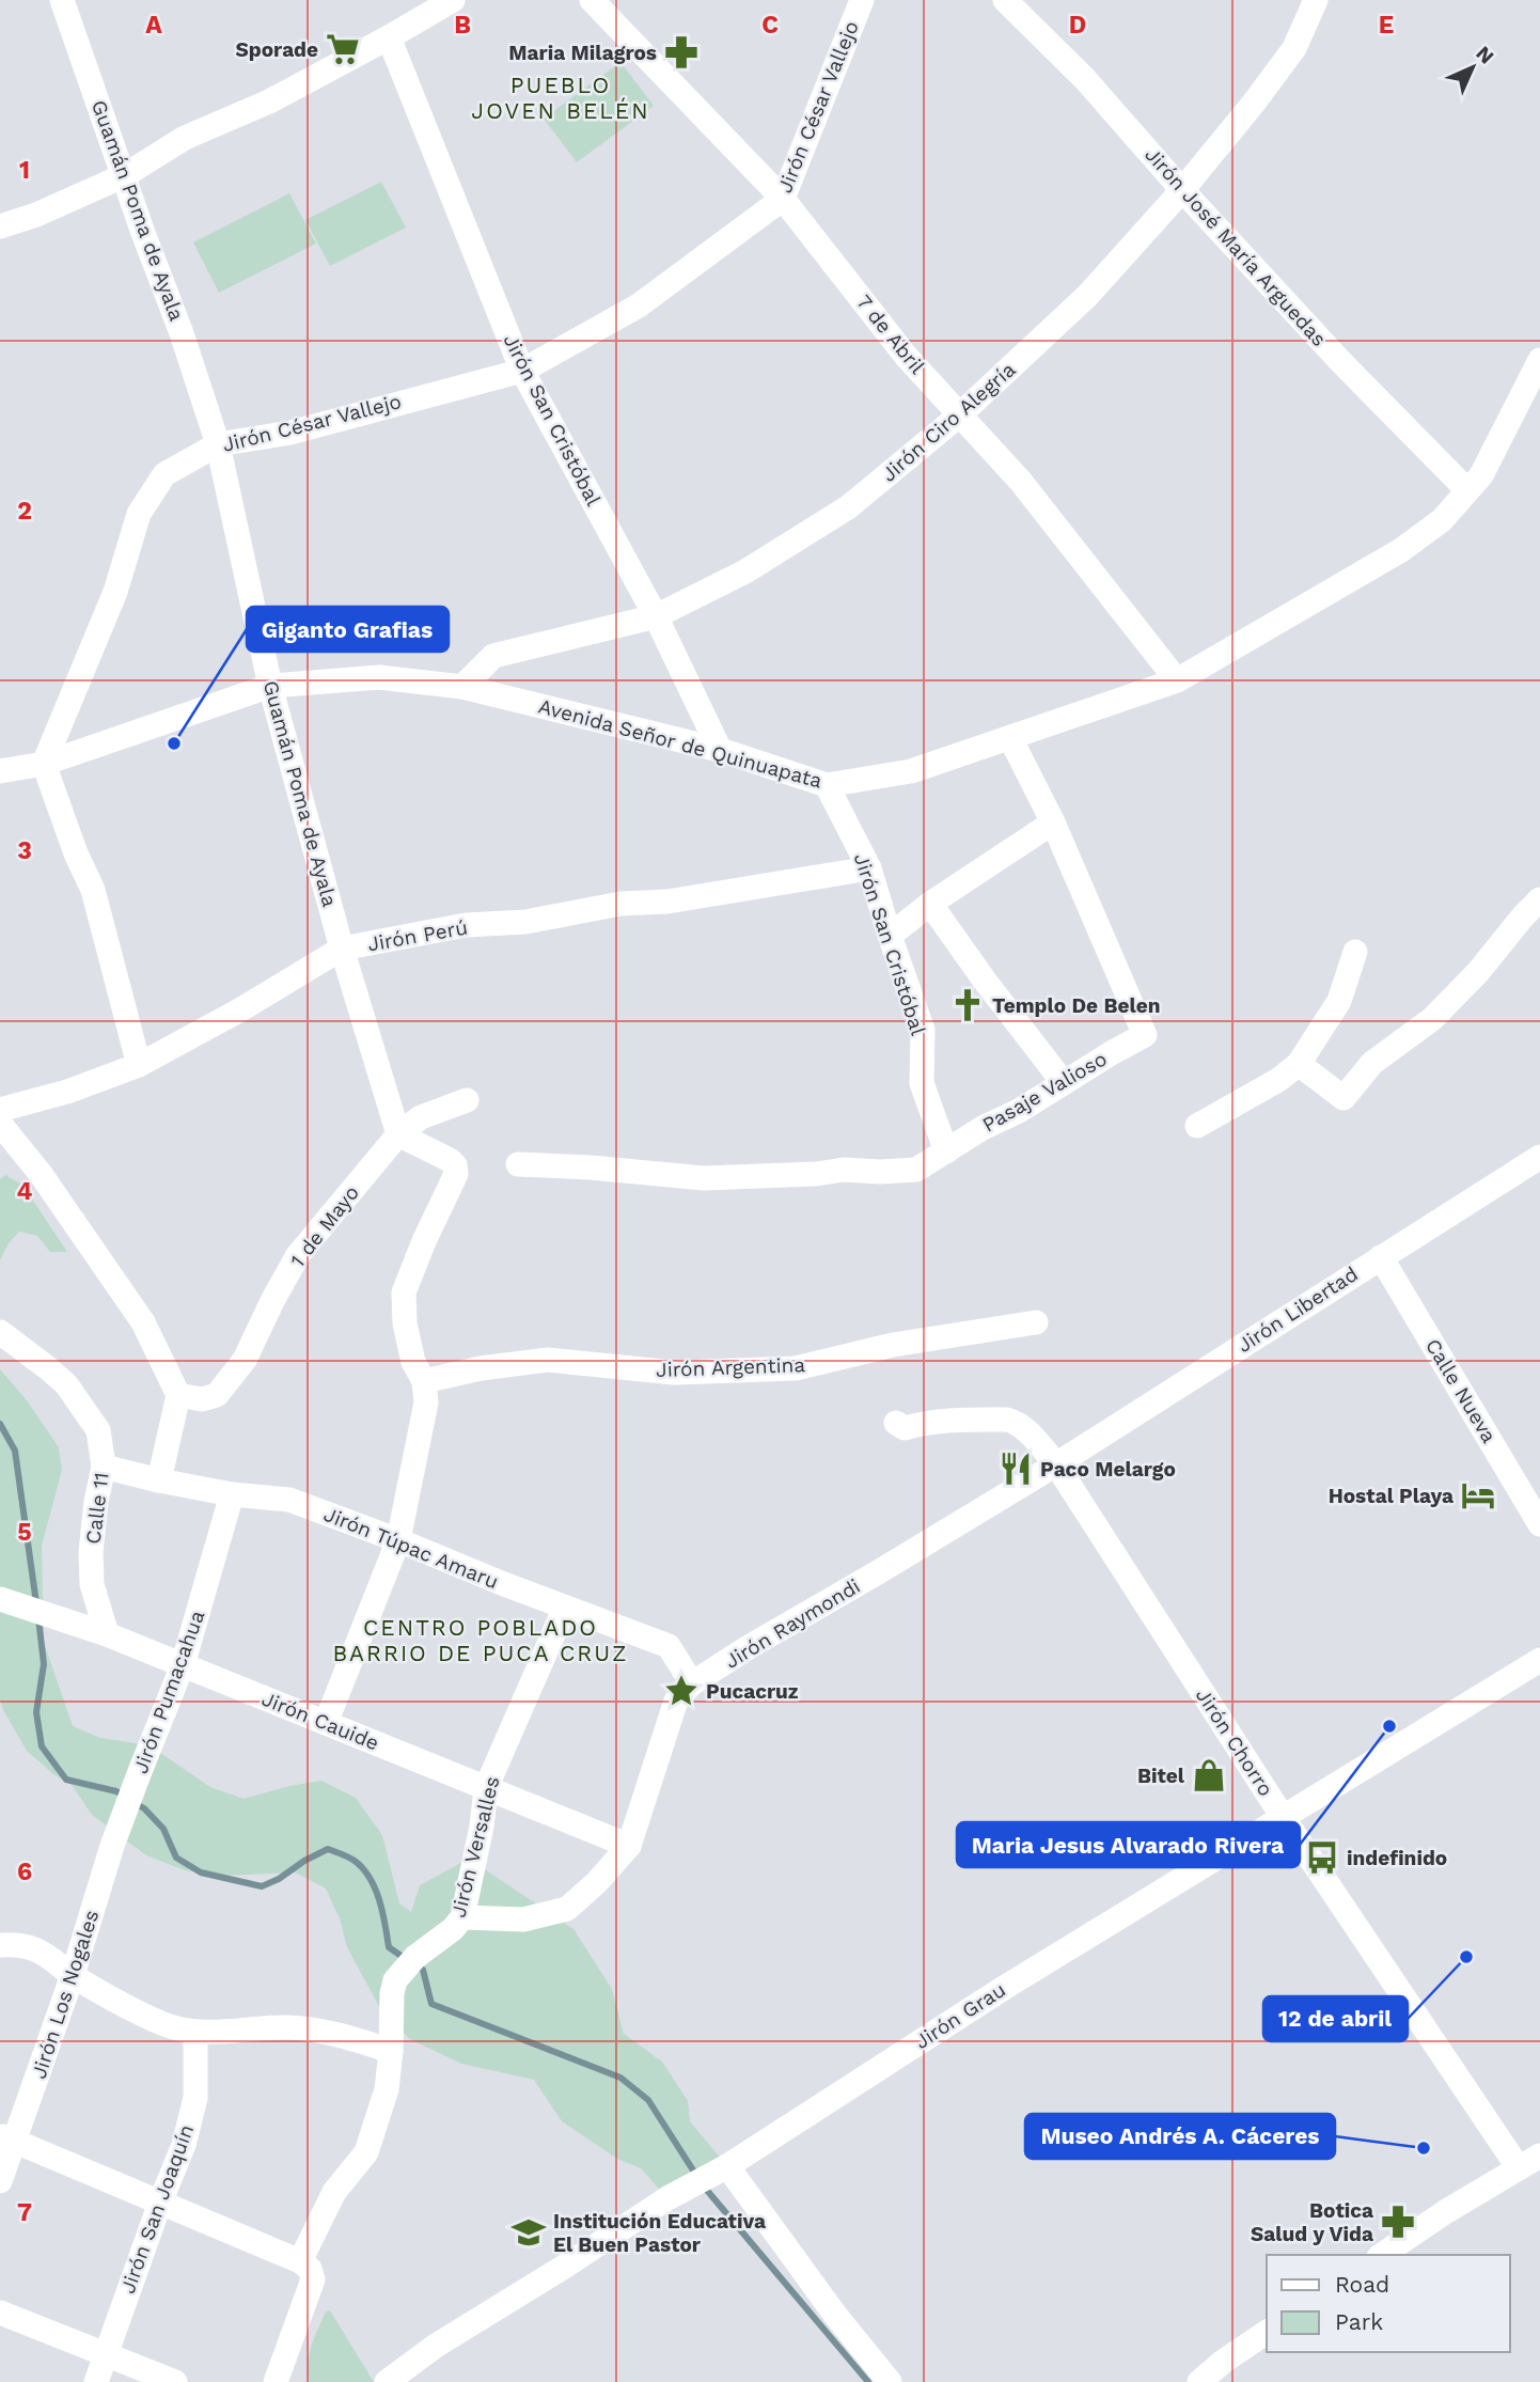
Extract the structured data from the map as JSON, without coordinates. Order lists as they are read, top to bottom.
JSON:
{
  "streets": {
    "street": [
      "Jirón César Vallejo",
      "Guamán Poma de Ayala",
      "Jirón José María Arguedas",
      "7 de Abril",
      "Jirón San Cristóbal",
      "Jirón Ciro Alegría",
      "Avenida Señor de Quinuapata",
      "Jirón Perú",
      "Pasaje Valioso",
      "1 de Mayo",
      "Jirón Libertad",
      "Jirón Argentina",
      "Calle Nueva",
      "Calle 11",
      "Jirón Túpac Amaru",
      "Jirón Raymondi",
      "Jirón Pumacahua",
      "Jirón Cauide",
      "Jirón Chorro",
      "Jirón Versalles",
      "Jirón Los Nogales",
      "Jirón Grau",
      "Jirón San Joaquín"
    ]
  },
  "crossings": [
    ["Jirón César Vallejo", "Guamán Poma de Ayala"],
    ["Jirón César Vallejo", "7 de Abril"],
    ["Jirón César Vallejo", "Jirón San Cristóbal"],
    ["Jirón César Vallejo", "Avenida Señor de Quinuapata"],
    ["Guamán Poma de Ayala", "Avenida Señor de Quinuapata"],
    ["Guamán Poma de Ayala", "Jirón Perú"],
    ["Guamán Poma de Ayala", "1 de Mayo"],
    ["Jirón José María Arguedas", "Jirón Ciro Alegría"],
    ["Jirón José María Arguedas", "Avenida Señor de Quinuapata"],
    ["7 de Abril", "Jirón Ciro Alegría"],
    ["7 de Abril", "Avenida Señor de Quinuapata"],
    ["Jirón San Cristóbal", "Jirón Ciro Alegría"],
    ["Jirón San Cristóbal", "Avenida Señor de Quinuapata"],
    ["Jirón San Cristóbal", "Jirón Perú"],
    ["Jirón San Cristóbal", "Pasaje Valioso"],
    ["Jirón Ciro Alegría", "Avenida Señor de Quinuapata"],
    ["Jirón Libertad", "Calle Nueva"],
    ["Jirón Libertad", "Jirón Raymondi"],
    ["Jirón Libertad", "Jirón Chorro"],
    ["Calle 11", "Jirón Túpac Amaru"],
    ["Calle 11", "Jirón Cauide"],
    ["Jirón Túpac Amaru", "Jirón Raymondi"],
    ["Jirón Túpac Amaru", "Jirón Pumacahua"],
    ["Jirón Túpac Amaru", "Jirón Versalles"],
    ["Jirón Raymondi", "Jirón Cauide"],
    ["Jirón Raymondi", "Jirón Chorro"],
    ["Jirón Raymondi", "Jirón Versalles"],
    ["Jirón Pumacahua", "Jirón Cauide"],
    ["Jirón Pumacahua", "Jirón Los Nogales"],
    ["Jirón Cauide", "Jirón Versalles"],
    ["Jirón Chorro", "Jirón Grau"]
  ],
  "districts": ["PUEBLO JOVEN BELÉN", "CENTRO POBLADO BARRIO DE PUCA CRUZ"],
  "places": {
    "supermarket": ["Sporade"],
    "pharmacy": ["Maria Milagros", "Botica Salud y Vida"],
    "other": [
      "Giganto Grafias",
      "Maria Jesus Alvarado Rivera",
      "12 de abril",
      "Museo Andrés A. Cáceres"
    ],
    "church": ["Templo De Belen"],
    "restaurant": ["Paco Melargo"],
    "hotel": ["Hostal Playa"],
    "place": ["Pucacruz"],
    "shop": ["Bitel"],
    "bus stop": ["indefinido"],
    "school or university": ["Institución Educativa El Buen Pastor"]
  },
  "legend": ["Road", "Park"],
  "north": "top right",
  "grid": {
    "columns": [
      "A",
      "B",
      "C",
      "D",
      "E"
    ],
    "rows": [
      "1",
      "2",
      "3",
      "4",
      "5",
      "6",
      "7"
    ]
  }
}
